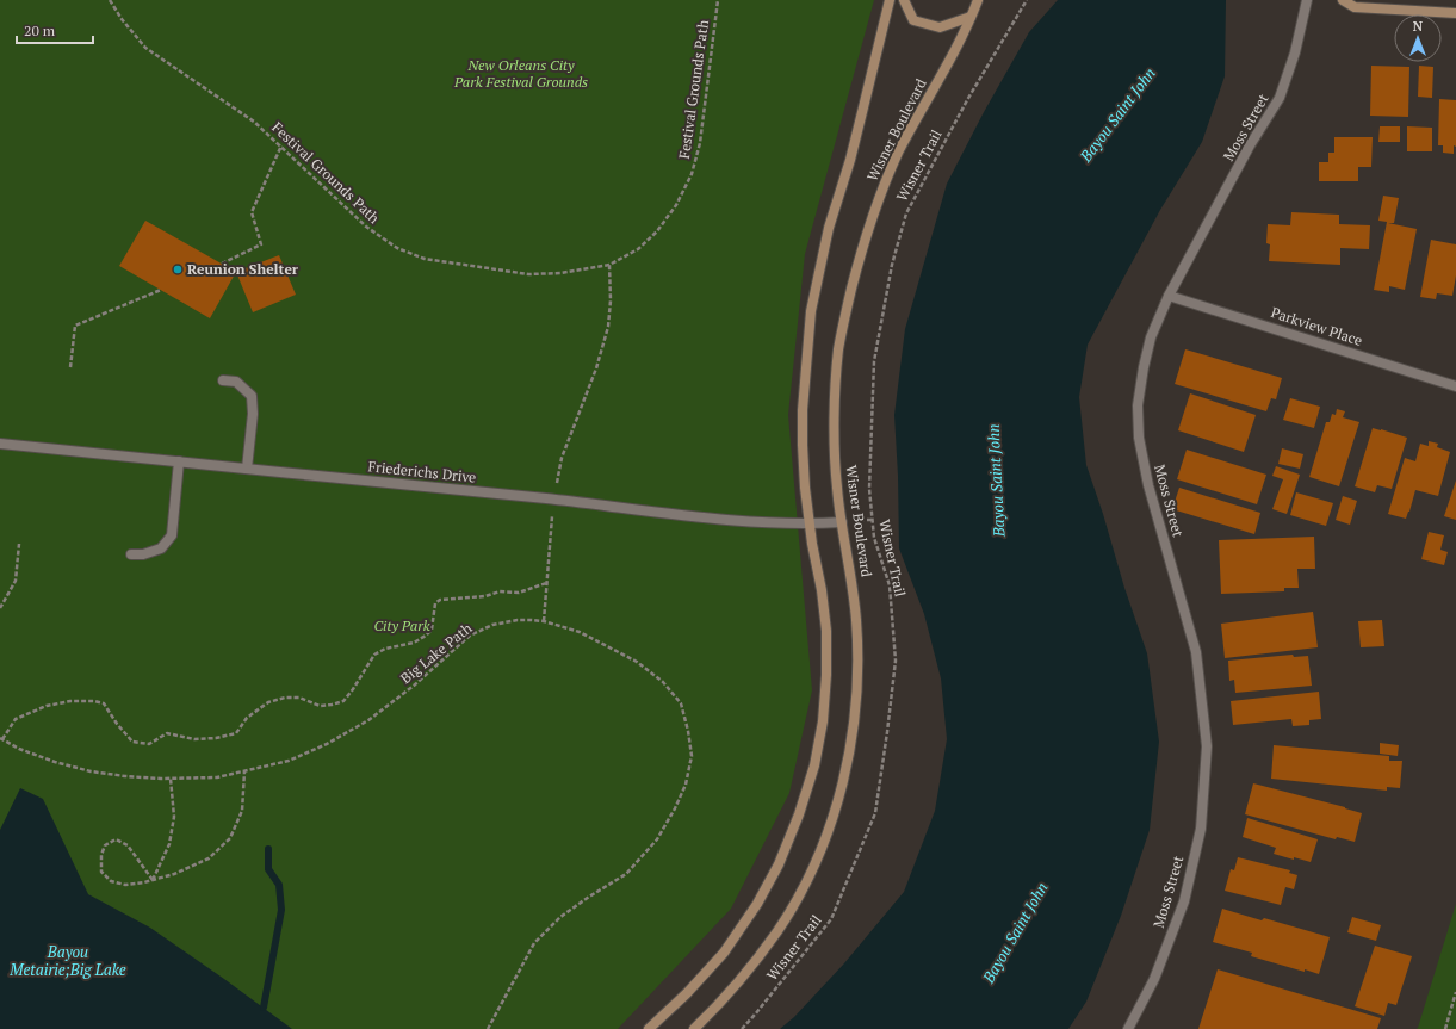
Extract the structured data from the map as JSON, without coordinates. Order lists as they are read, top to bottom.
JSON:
{
  "streets": {
    "street": [
      "Moss Street",
      "Wisner Boulevard",
      "Parkview Place",
      "Friederichs Drive"
    ],
    "path": ["Festival Grounds Path", "Wisner Trail", "Big Lake Path"]
  },
  "crossings": [
    ["Moss Street", "Parkview Place"],
    ["Wisner Boulevard", "Friederichs Drive"]
  ],
  "water": ["Bayou Saint John", "Bayou Metairie;Big Lake"],
  "parks": ["New Orleans City Park Festival Grounds", "City Park"],
  "places": ["Reunion Shelter"],
  "scale_bar": "20 m",
  "north": "top"
}
